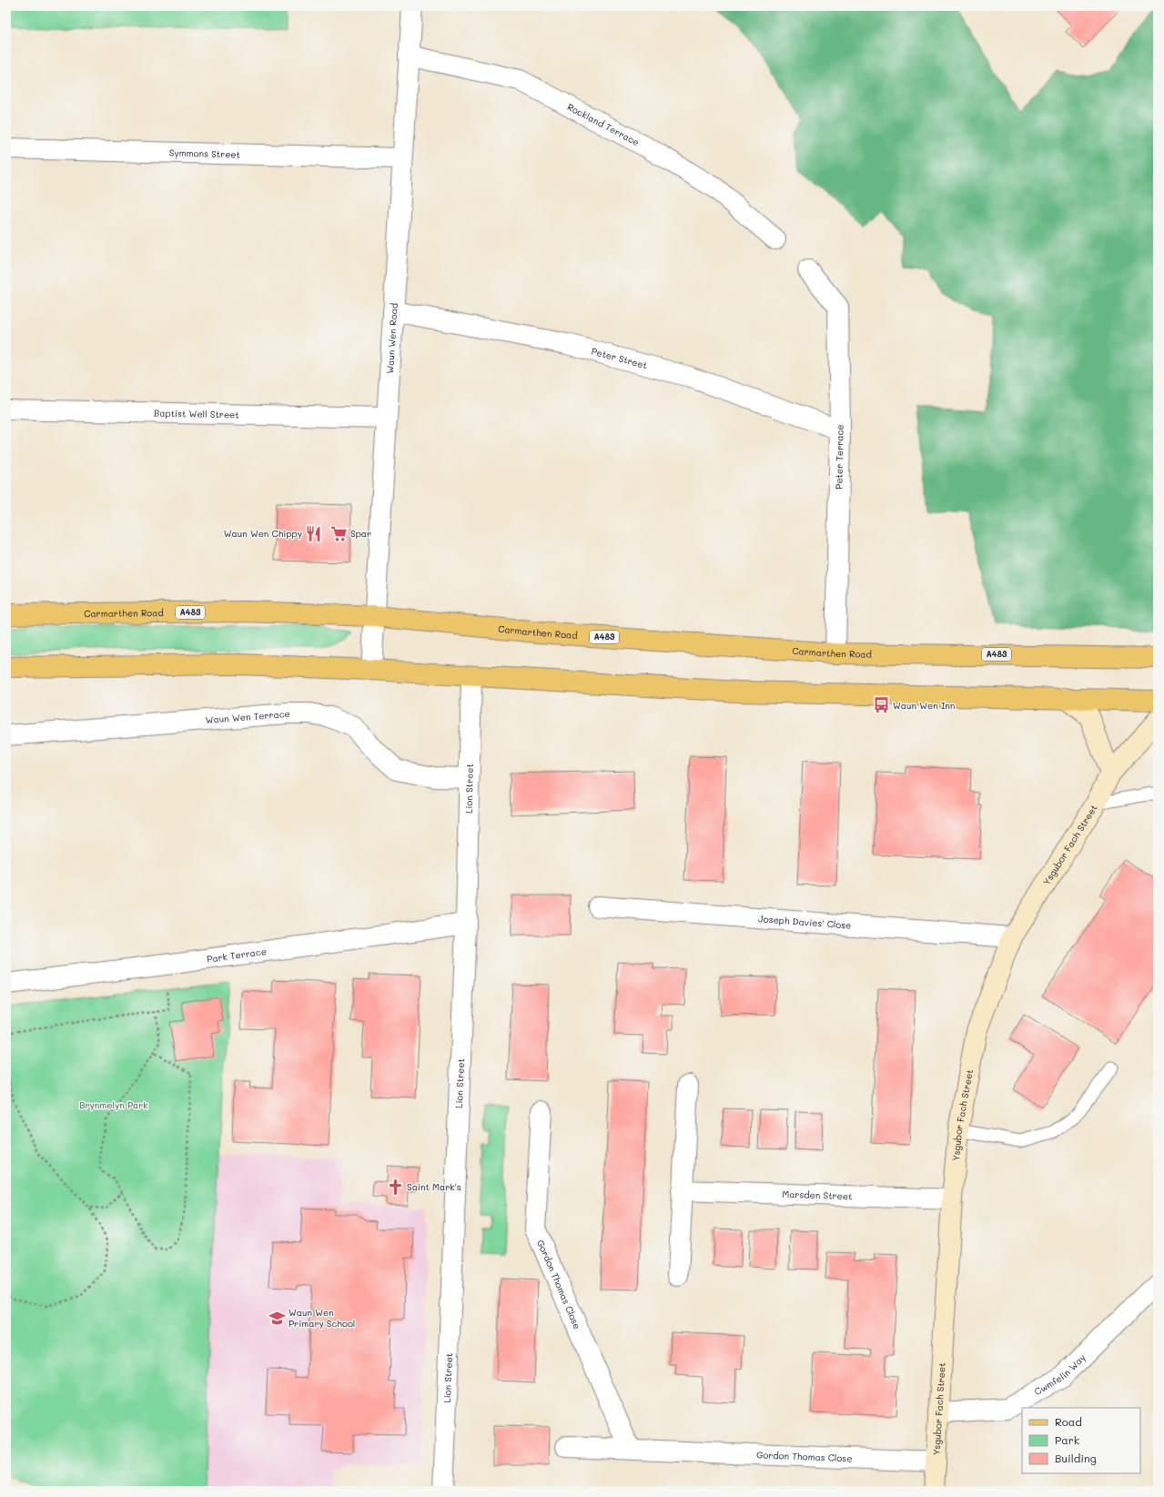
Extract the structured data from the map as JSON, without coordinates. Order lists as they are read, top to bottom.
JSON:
{
  "streets": {
    "main road": ["Carmarthen Road", "A483"],
    "street": [
      "Rockland Terrace",
      "Symmons Street",
      "Waun Wen Road",
      "Peter Street",
      "Baptist Well Street",
      "Peter Terrace",
      "Waun Wen Terrace",
      "Lion Street",
      "Ysgubor Fach Street",
      "Joseph Davies' Close",
      "Park Terrace",
      "Marsden Street",
      "Gordon Thomas Close",
      "Cwmfelin Way"
    ]
  },
  "crossings": [
    ["Rockland Terrace", "Waun Wen Road"],
    ["Symmons Street", "Waun Wen Road"],
    ["Waun Wen Road", "Peter Street"],
    ["Waun Wen Road", "Baptist Well Street"],
    ["Waun Wen Road", "Carmarthen Road"],
    ["Peter Street", "Peter Terrace"],
    ["Peter Terrace", "Carmarthen Road"],
    ["Waun Wen Terrace", "Lion Street"],
    ["Lion Street", "Park Terrace"],
    ["Ysgubor Fach Street", "Joseph Davies' Close"],
    ["Ysgubor Fach Street", "Marsden Street"],
    ["Ysgubor Fach Street", "Gordon Thomas Close"],
    ["Ysgubor Fach Street", "Cwmfelin Way"]
  ],
  "parks": ["Brynmelyn Park"],
  "places": {
    "restaurant": ["Waun Wen Chippy"],
    "supermarket": ["Spar"],
    "bus stop": ["Waun Wen Inn"],
    "church": ["Saint Mark's"],
    "school or university": ["Waun Wen Primary School"]
  },
  "legend": ["Road", "Park", "Building"]
}
